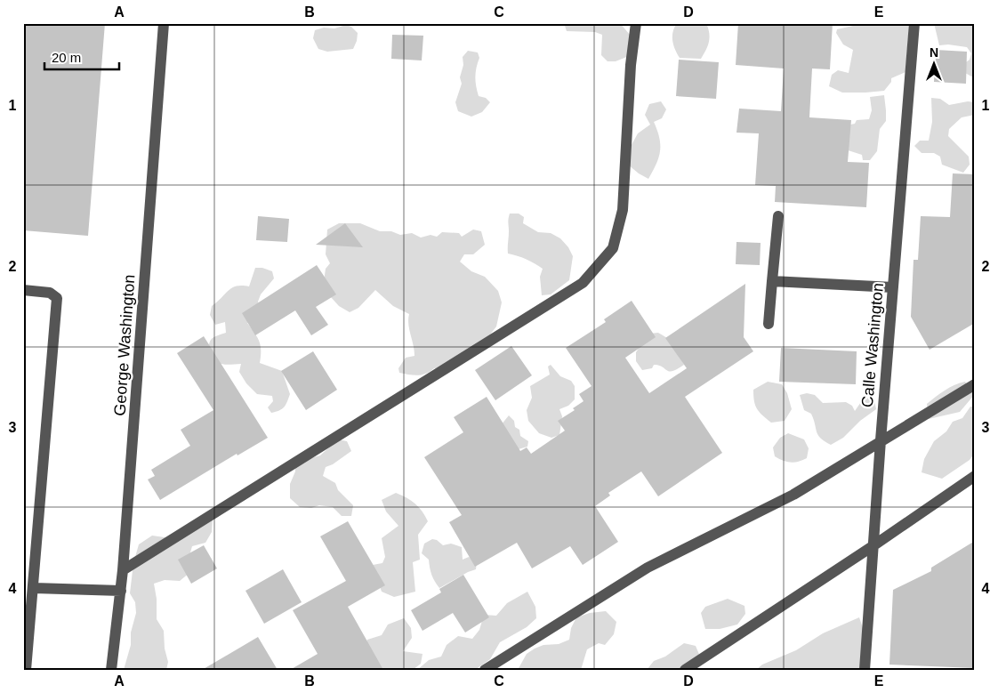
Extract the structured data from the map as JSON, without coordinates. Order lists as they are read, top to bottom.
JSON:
{
  "streets": {
    "street": ["George Washington", "Calle Washington"]
  },
  "scale_bar": "20 m",
  "north": "top",
  "grid": {
    "columns": [
      "A",
      "B",
      "C",
      "D",
      "E"
    ],
    "rows": [
      "1",
      "2",
      "3",
      "4"
    ]
  }
}
